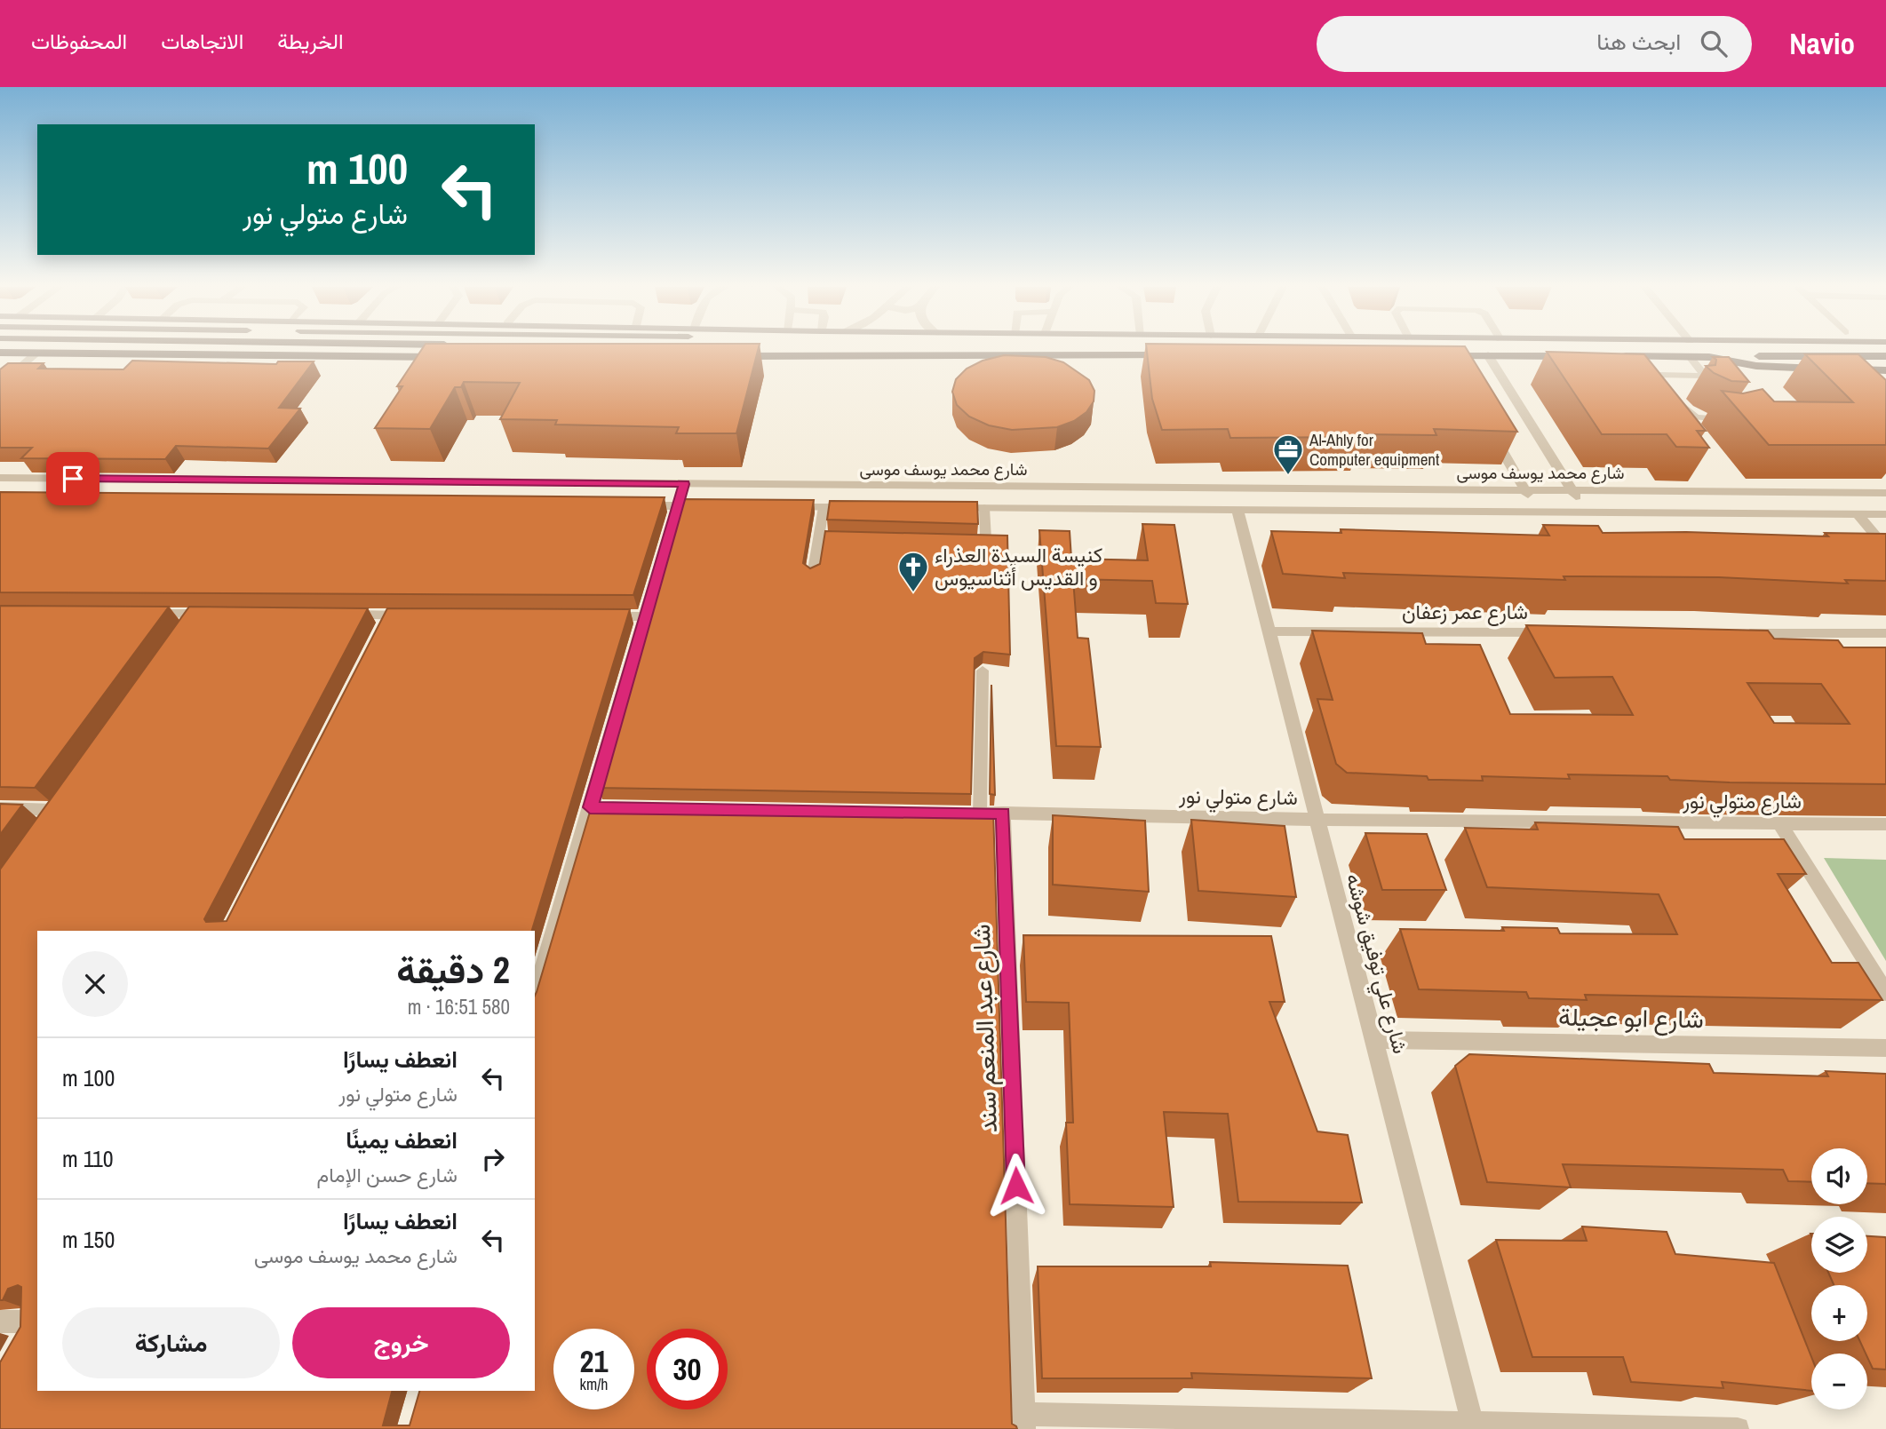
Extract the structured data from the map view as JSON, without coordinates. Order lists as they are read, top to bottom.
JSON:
{
  "streets": {
    "street": [
      "شارع محمد يوسف موسى",
      "شارع عمر زعفان",
      "شارع متولي نور",
      "شارع علي توفيق شوشه",
      "شارع ابو عجيلة",
      "شارع عبد المنعم سند"
    ]
  },
  "crossings": [
    ["شارع محمد يوسف موسى", "شارع علي توفيق شوشه"],
    ["شارع عمر زعفان", "شارع علي توفيق شوشه"],
    ["شارع متولي نور", "شارع علي توفيق شوشه"],
    ["شارع متولي نور", "شارع عبد المنعم سند"],
    ["شارع علي توفيق شوشه", "شارع ابو عجيلة"]
  ],
  "places": {
    "office": ["Al-Ahly for Computer equipment"],
    "church": ["كنيسة السيدة العذراء و القديس أثناسيوس"]
  },
  "page": {
    "header": "Navio",
    "search": "ابحث هنا",
    "nav": ["الخريطة", "الاتجاهات", "المحفوظات"],
    "turn": ["100 m", "شارع متولي نور"],
    "heading": ["2 دقيقة", "580 m · 16:51"],
    "list": [
      {
        "name": "انعطف يسارًا",
        "note": "شارع متولي نور",
        "value": "100 m"
      },
      {
        "name": "انعطف يمينًا",
        "note": "شارع حسن الإمام",
        "value": "110 m"
      },
      {
        "name": "انعطف يسارًا",
        "note": "شارع محمد يوسف موسى",
        "value": "150 m"
      }
    ],
    "map_buttons": ["+", "−"],
    "buttons": ["خروج", "مشاركة"],
    "speed": "21 km/h",
    "limit": "30"
  }
}
